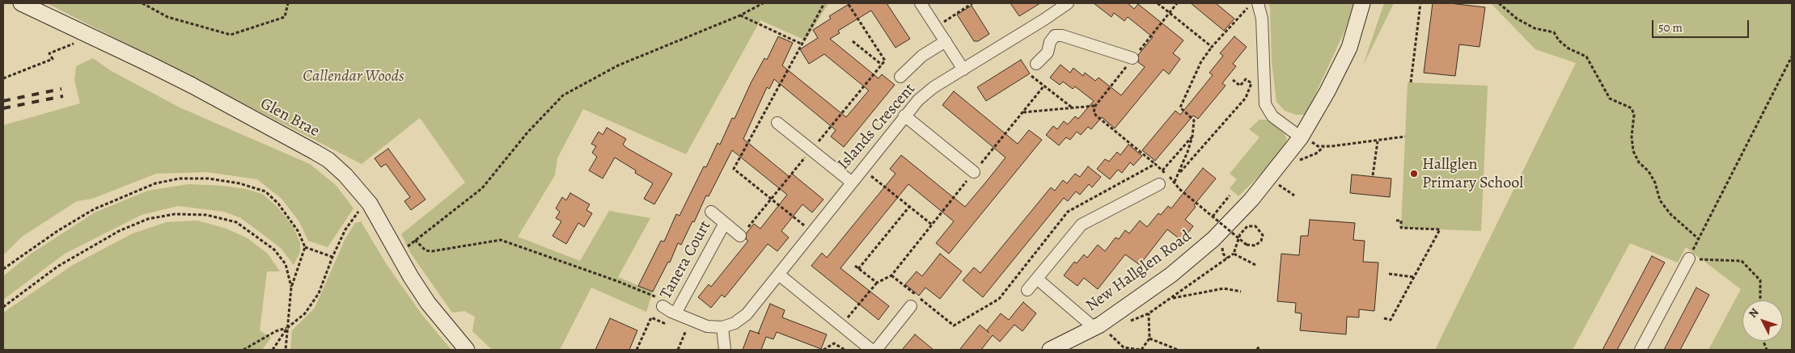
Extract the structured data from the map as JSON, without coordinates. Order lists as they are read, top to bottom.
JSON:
{
  "streets": {
    "main road": ["Glen Brae", "New Hallglen Road"],
    "street": ["Islands Crescent", "Tanera Court"]
  },
  "parks": ["Callendar Woods"],
  "places": ["Hallglen Primary School"],
  "scale_bar": "50 m",
  "north": "top left"
}
